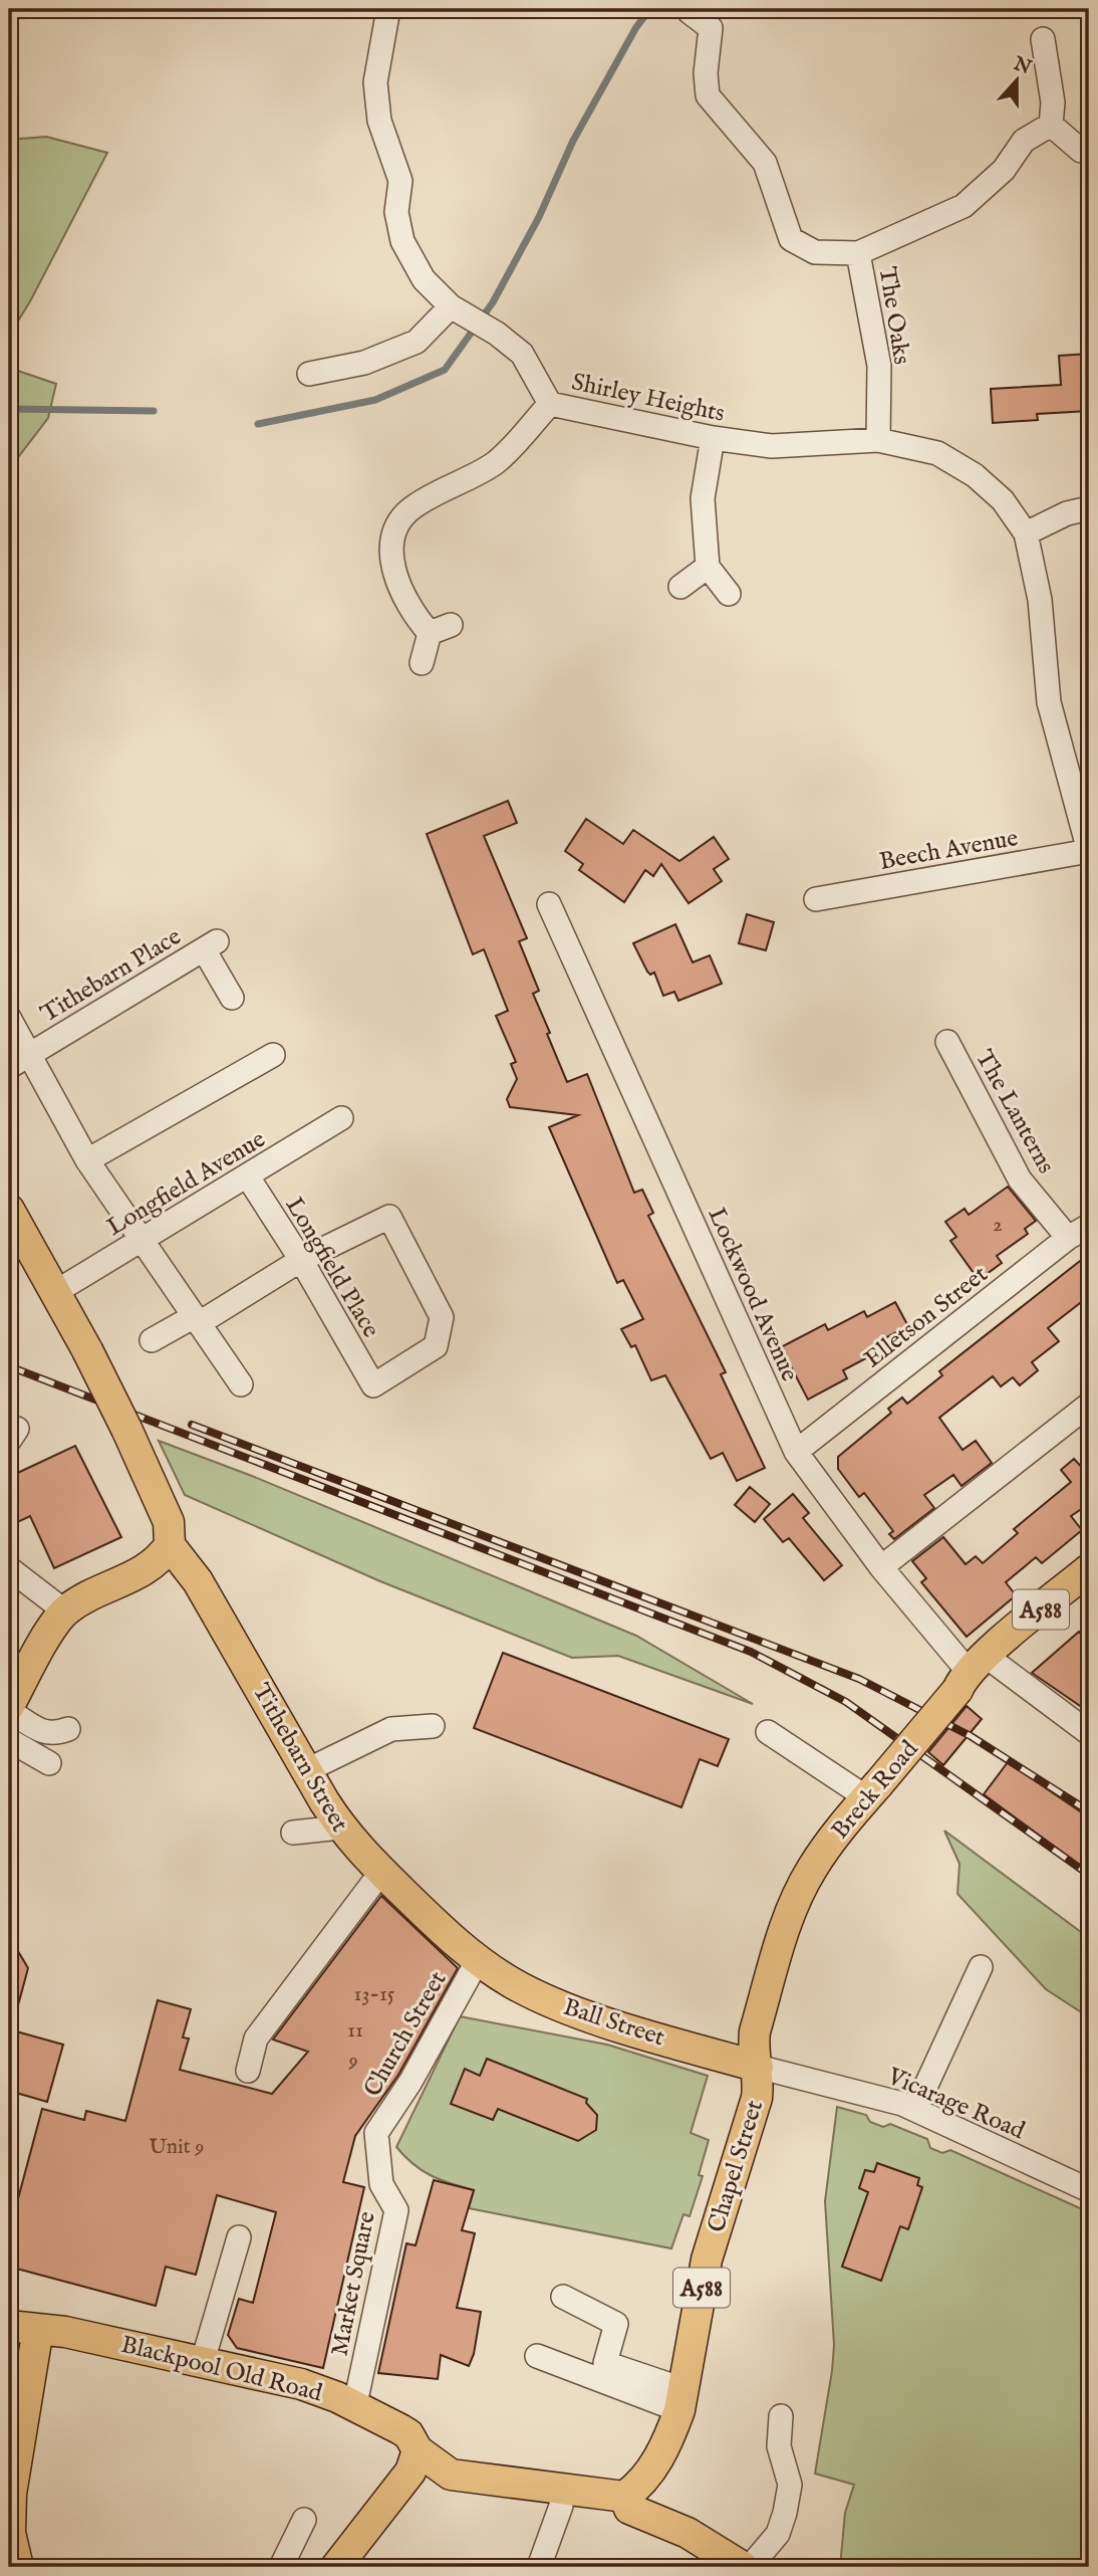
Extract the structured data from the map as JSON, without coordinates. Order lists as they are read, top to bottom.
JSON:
{
  "streets": {
    "main road": [
      "A588",
      "Tithebarn Street",
      "Breck Road",
      "Ball Street",
      "Chapel Street",
      "Blackpool Old Road"
    ],
    "street": [
      "The Oaks",
      "Shirley Heights",
      "Beech Avenue",
      "Tithebarn Place",
      "The Lanterns",
      "Longfield Avenue",
      "Longfield Place",
      "Lockwood Avenue",
      "Elletson Street",
      "Church Street",
      "Vicarage Road",
      "Market Square"
    ]
  },
  "crossings": [
    ["The Oaks", "Shirley Heights"],
    ["The Lanterns", "Elletson Street"],
    ["Longfield Avenue", "Longfield Place"],
    ["Longfield Avenue", "Tithebarn Street"],
    ["Lockwood Avenue", "Elletson Street"],
    ["Lockwood Avenue", "Breck Road"],
    ["Tithebarn Street", "Ball Street"],
    ["Tithebarn Street", "Church Street"],
    ["Breck Road", "Ball Street"],
    ["Breck Road", "Vicarage Road"],
    ["Breck Road", "Chapel Street"],
    ["Ball Street", "Church Street"],
    ["Ball Street", "Vicarage Road"],
    ["Ball Street", "Chapel Street"],
    ["Church Street", "Market Square"],
    ["Vicarage Road", "Chapel Street"],
    ["Chapel Street", "Blackpool Old Road"],
    ["Market Square", "Blackpool Old Road"]
  ],
  "house_numbers": [
    "2",
    "13-15",
    "11",
    "9",
    "Unit 9"
  ],
  "north": "top"
}
